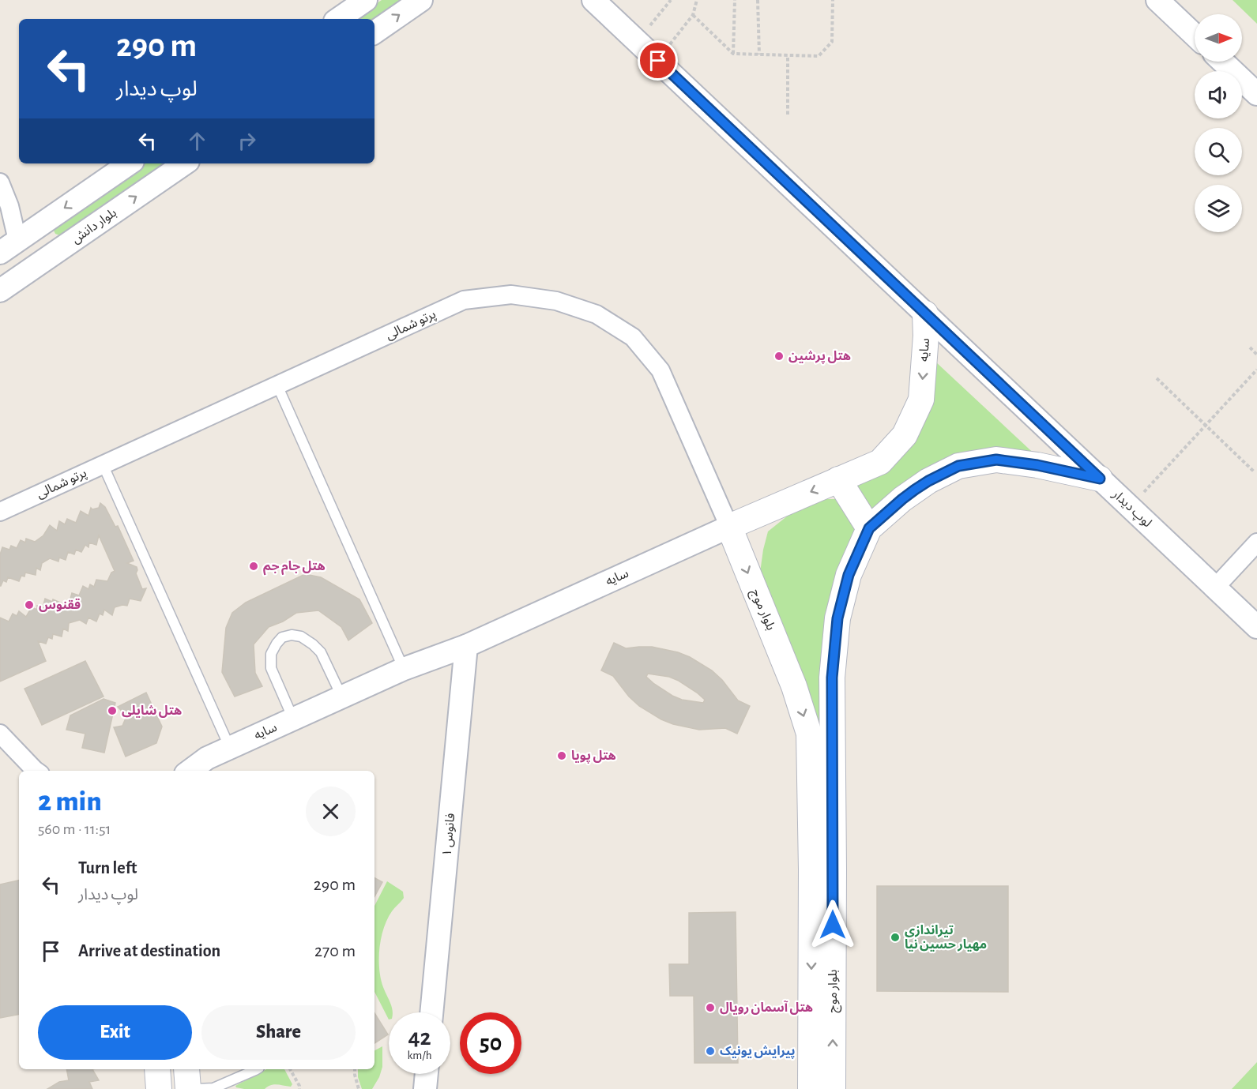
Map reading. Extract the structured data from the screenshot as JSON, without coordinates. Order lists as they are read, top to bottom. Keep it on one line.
{"streets":{"main road":["سایه","بلوار موج"],"street":["بلوار دانش","پرتو شمالی","لوپ دیدار","فانوس ۱"]},"crossings":[["پرتو شمالی","سایه"],["پرتو شمالی","بلوار موج"],["سایه","لوپ دیدار"],["سایه","بلوار موج"],["سایه","فانوس ۱"],["لوپ دیدار","بلوار موج"]],"places":["هتل پرشین","هتل جام جم","ققنوس","هتل شایلی","هتل پویا","تیراندازی مهیار حسین نیا","هتل آسمان رویال","پیرایش یونیک"],"north":"right","page":{"turn":["290 m","لوپ دیدار"],"heading":["2 min","560 m · 11:51"],"list":[{"name":"Turn left","note":"لوپ دیدار","value":"290 m"},{"name":"Arrive at destination","value":"270 m"}],"buttons":["Exit","Share"],"speed":"42 km/h","limit":"50"}}
